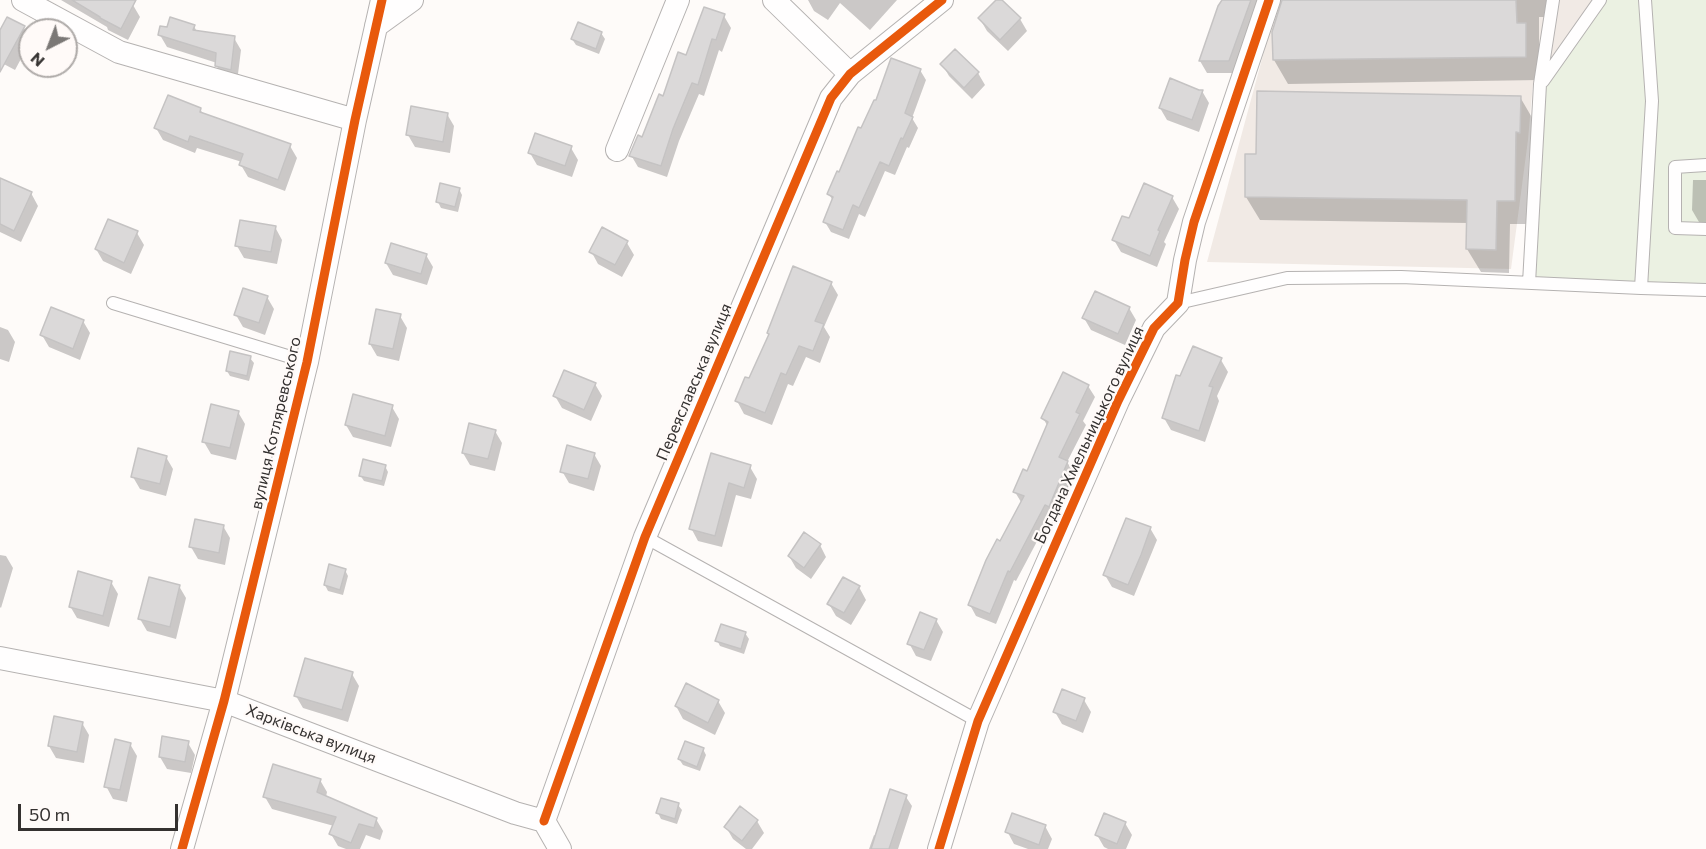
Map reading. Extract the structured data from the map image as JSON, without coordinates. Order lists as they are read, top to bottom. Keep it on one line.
{"streets":{"street":["Переяславська вулиця","вулиця Котляревського","Богдана Хмельницького вулиця","Харківська вулиця"]},"crossings":[["Переяславська вулиця","Харківська вулиця"],["вулиця Котляревського","Харківська вулиця"]],"scale_bar":"50 m","north":"bottom left"}
